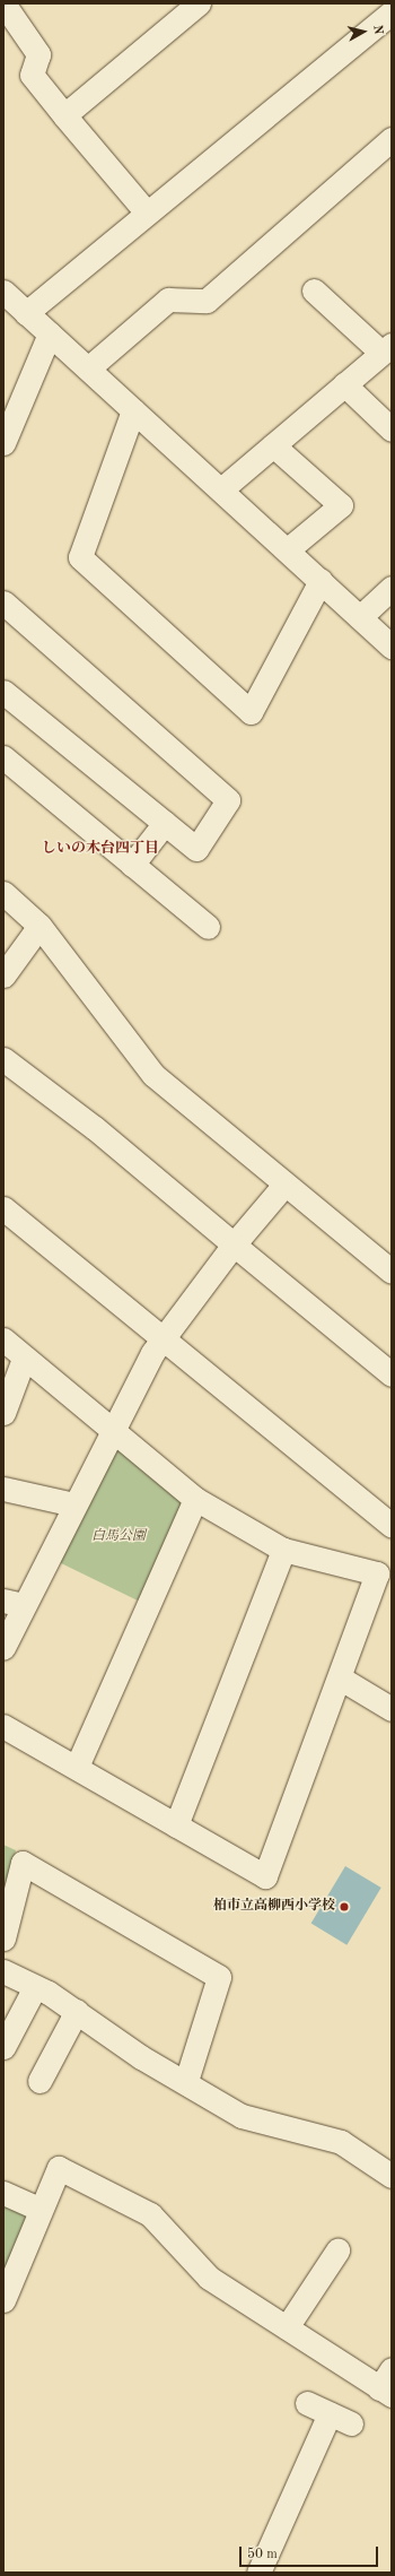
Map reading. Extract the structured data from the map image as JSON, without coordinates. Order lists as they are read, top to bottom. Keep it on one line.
{"districts":["しいの木台四丁目"],"parks":["白馬公園"],"places":["柏市立高柳西小学校"],"scale_bar":"50 m","north":"right"}
